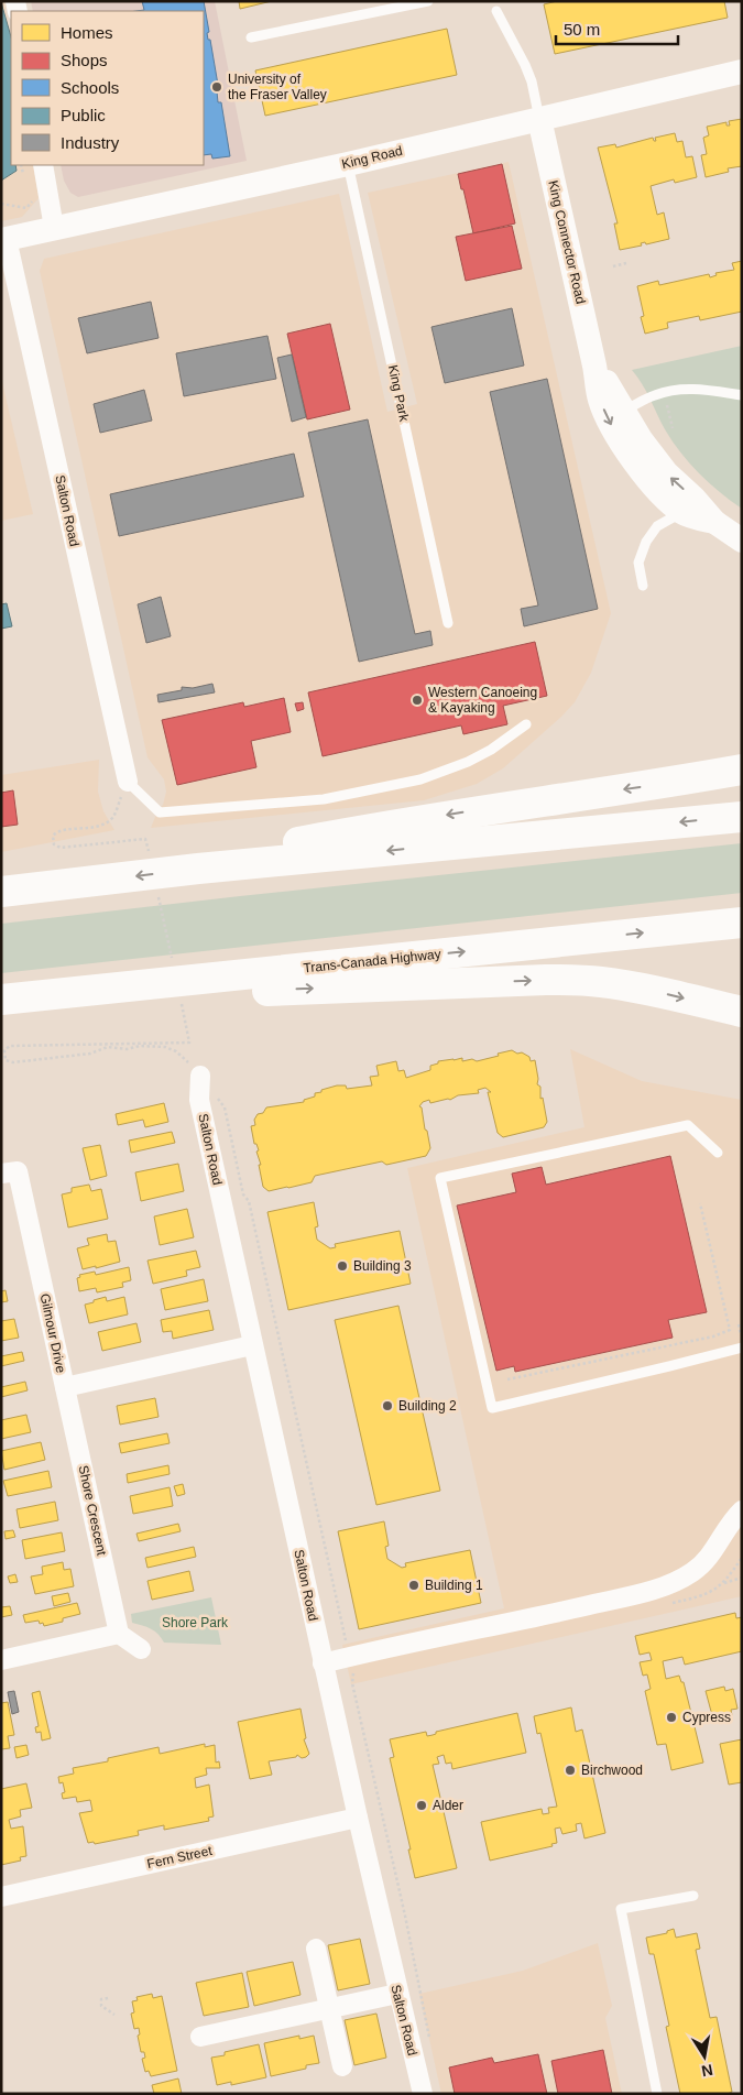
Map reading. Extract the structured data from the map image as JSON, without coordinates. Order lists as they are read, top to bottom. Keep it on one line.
{"streets":{"highway":["Trans-Canada Highway"],"street":["King Road","King Connector Road","Salton Road","Gilmour Drive","Shore Crescent","Fern Street"],"lane":["King Park"]},"crossings":[["King Road","King Connector Road"],["King Road","King Park"],["King Road","Salton Road"],["Salton Road","Gilmour Drive"],["Salton Road","Fern Street"],["Gilmour Drive","Shore Crescent"]],"parks":["Shore Park"],"places":["University of the Fraser Valley","Western Canoeing & Kayaking","Building 3","Building 2","Building 1","Cypress","Birchwood","Alder"],"legend":["Homes","Shops","Schools","Public","Industry"],"scale_bar":"50 m","north":"bottom"}
